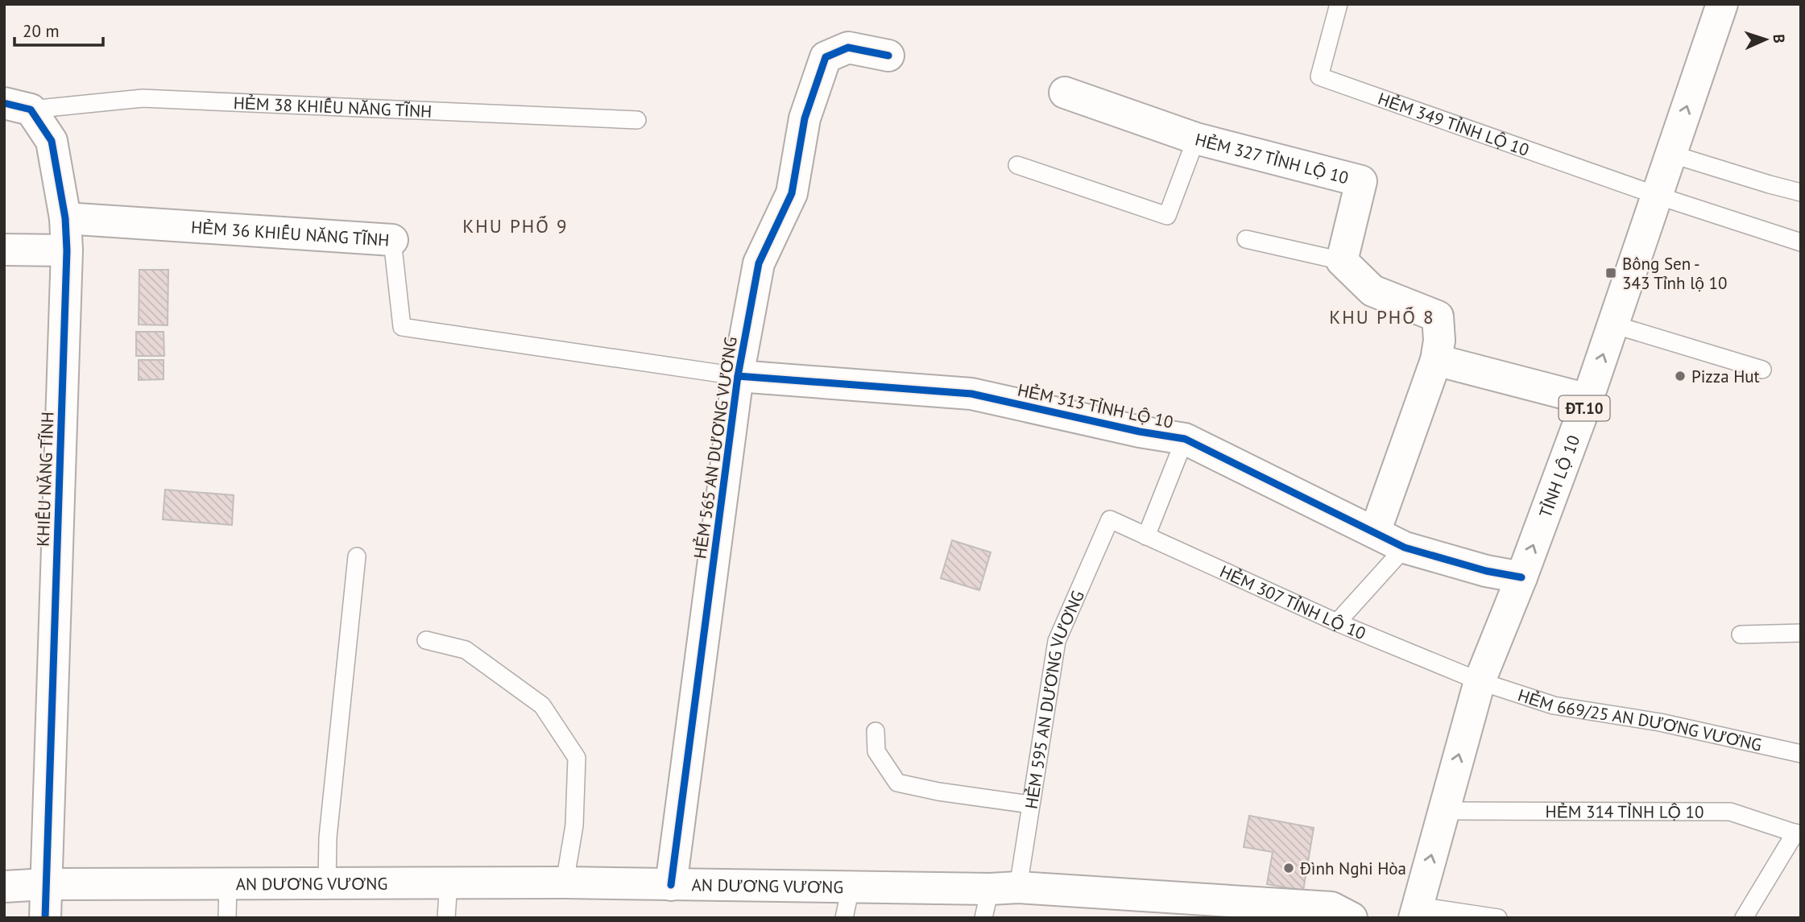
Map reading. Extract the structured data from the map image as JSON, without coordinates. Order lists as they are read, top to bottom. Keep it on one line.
{"streets":{"street":["HẺM 327 TỈNH LỘ 10","HẺM 36 KHIẾU NĂNG TĨNH","HẺM 313 TỈNH LỘ 10","ĐT.10","HẺM 565 AN DƯƠNG VƯƠNG","TỈNH LỘ 10","KHIẾU NĂNG TĨNH","AN DƯƠNG VƯƠNG"],"lane":["HẺM 38 KHIẾU NĂNG TĨNH","HẺM 349 TỈNH LỘ 10","HẺM 307 TỈNH LỘ 10","HẺM 595 AN DƯƠNG VƯƠNG","HẺM 669/25 AN DƯƠNG VƯƠNG","HẺM 314 TỈNH LỘ 10"]},"crossings":[["HẺM 38 KHIẾU NĂNG TĨNH","KHIẾU NĂNG TĨNH"],["HẺM 349 TỈNH LỘ 10","TỈNH LỘ 10"],["HẺM 36 KHIẾU NĂNG TĨNH","HẺM 313 TỈNH LỘ 10"],["HẺM 36 KHIẾU NĂNG TĨNH","HẺM 565 AN DƯƠNG VƯƠNG"],["HẺM 36 KHIẾU NĂNG TĨNH","KHIẾU NĂNG TĨNH"],["HẺM 313 TỈNH LỘ 10","HẺM 565 AN DƯƠNG VƯƠNG"],["HẺM 313 TỈNH LỘ 10","TỈNH LỘ 10"],["HẺM 565 AN DƯƠNG VƯƠNG","AN DƯƠNG VƯƠNG"],["TỈNH LỘ 10","HẺM 307 TỈNH LỘ 10"],["TỈNH LỘ 10","HẺM 669/25 AN DƯƠNG VƯƠNG"],["TỈNH LỘ 10","HẺM 314 TỈNH LỘ 10"],["KHIẾU NĂNG TĨNH","AN DƯƠNG VƯƠNG"],["HẺM 307 TỈNH LỘ 10","HẺM 595 AN DƯƠNG VƯƠNG"],["HẺM 307 TỈNH LỘ 10","HẺM 669/25 AN DƯƠNG VƯƠNG"],["HẺM 595 AN DƯƠNG VƯƠNG","AN DƯƠNG VƯƠNG"]],"one_way":["TỈNH LỘ 10"],"districts":["KHU PHỐ 9","KHU PHỐ 8"],"places":{"transit":["Bông Sen - 343 Tỉnh lộ 10"],"other":["Pizza Hut","Đình Nghi Hòa"]},"scale_bar":"20 m","north":"right"}
